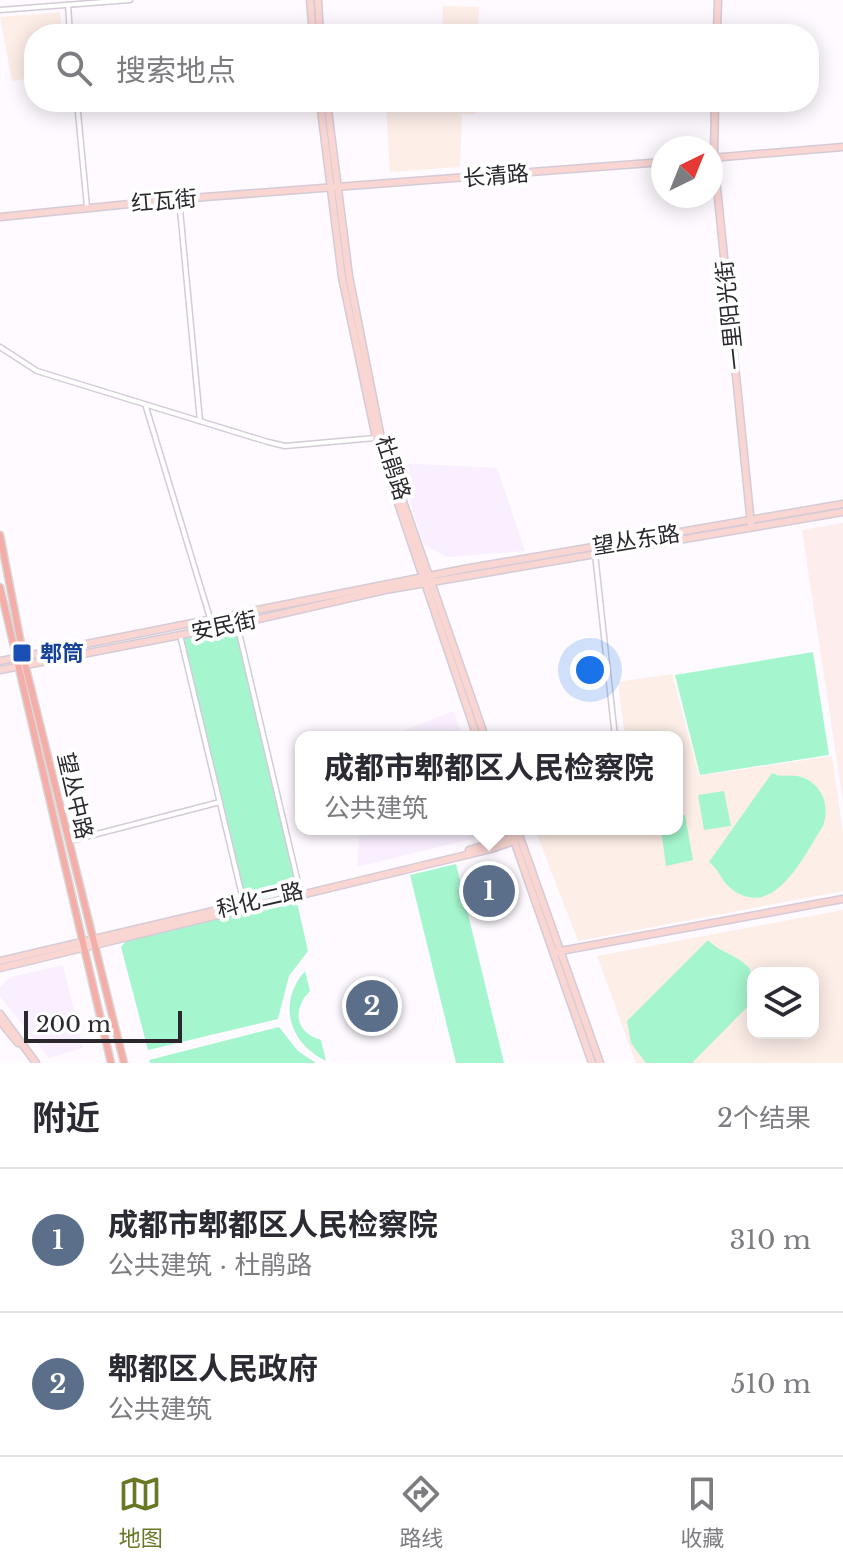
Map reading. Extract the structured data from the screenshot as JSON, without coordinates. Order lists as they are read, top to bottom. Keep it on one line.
{"streets":{"main road":["长清路","红瓦街","一里阳光街","杜鹃路","望丛东路","安民街","望丛中路","科化二路"]},"crossings":[["长清路","红瓦街"],["长清路","杜鹃路"],["红瓦街","杜鹃路"],["一里阳光街","望丛东路"],["杜鹃路","望丛东路"],["杜鹃路","安民街"],["望丛东路","安民街"],["安民街","望丛中路"],["望丛中路","科化二路"]],"places":{"transit":["郫筒"]},"scale_bar":"200 m","north":"top right","page":{"search":"搜索地点","popup":["成都市郫都区人民检察院","公共建筑"],"pins":["1","2"],"scale":"200 m","heading":["附近","2个结果"],"list":[{"mark":"1","name":"成都市郫都区人民检察院","note":"公共建筑 · 杜鹃路","value":"310 m"},{"mark":"2","name":"郫都区人民政府","note":"公共建筑","value":"510 m"}],"nav":["地图","路线","收藏"]}}
